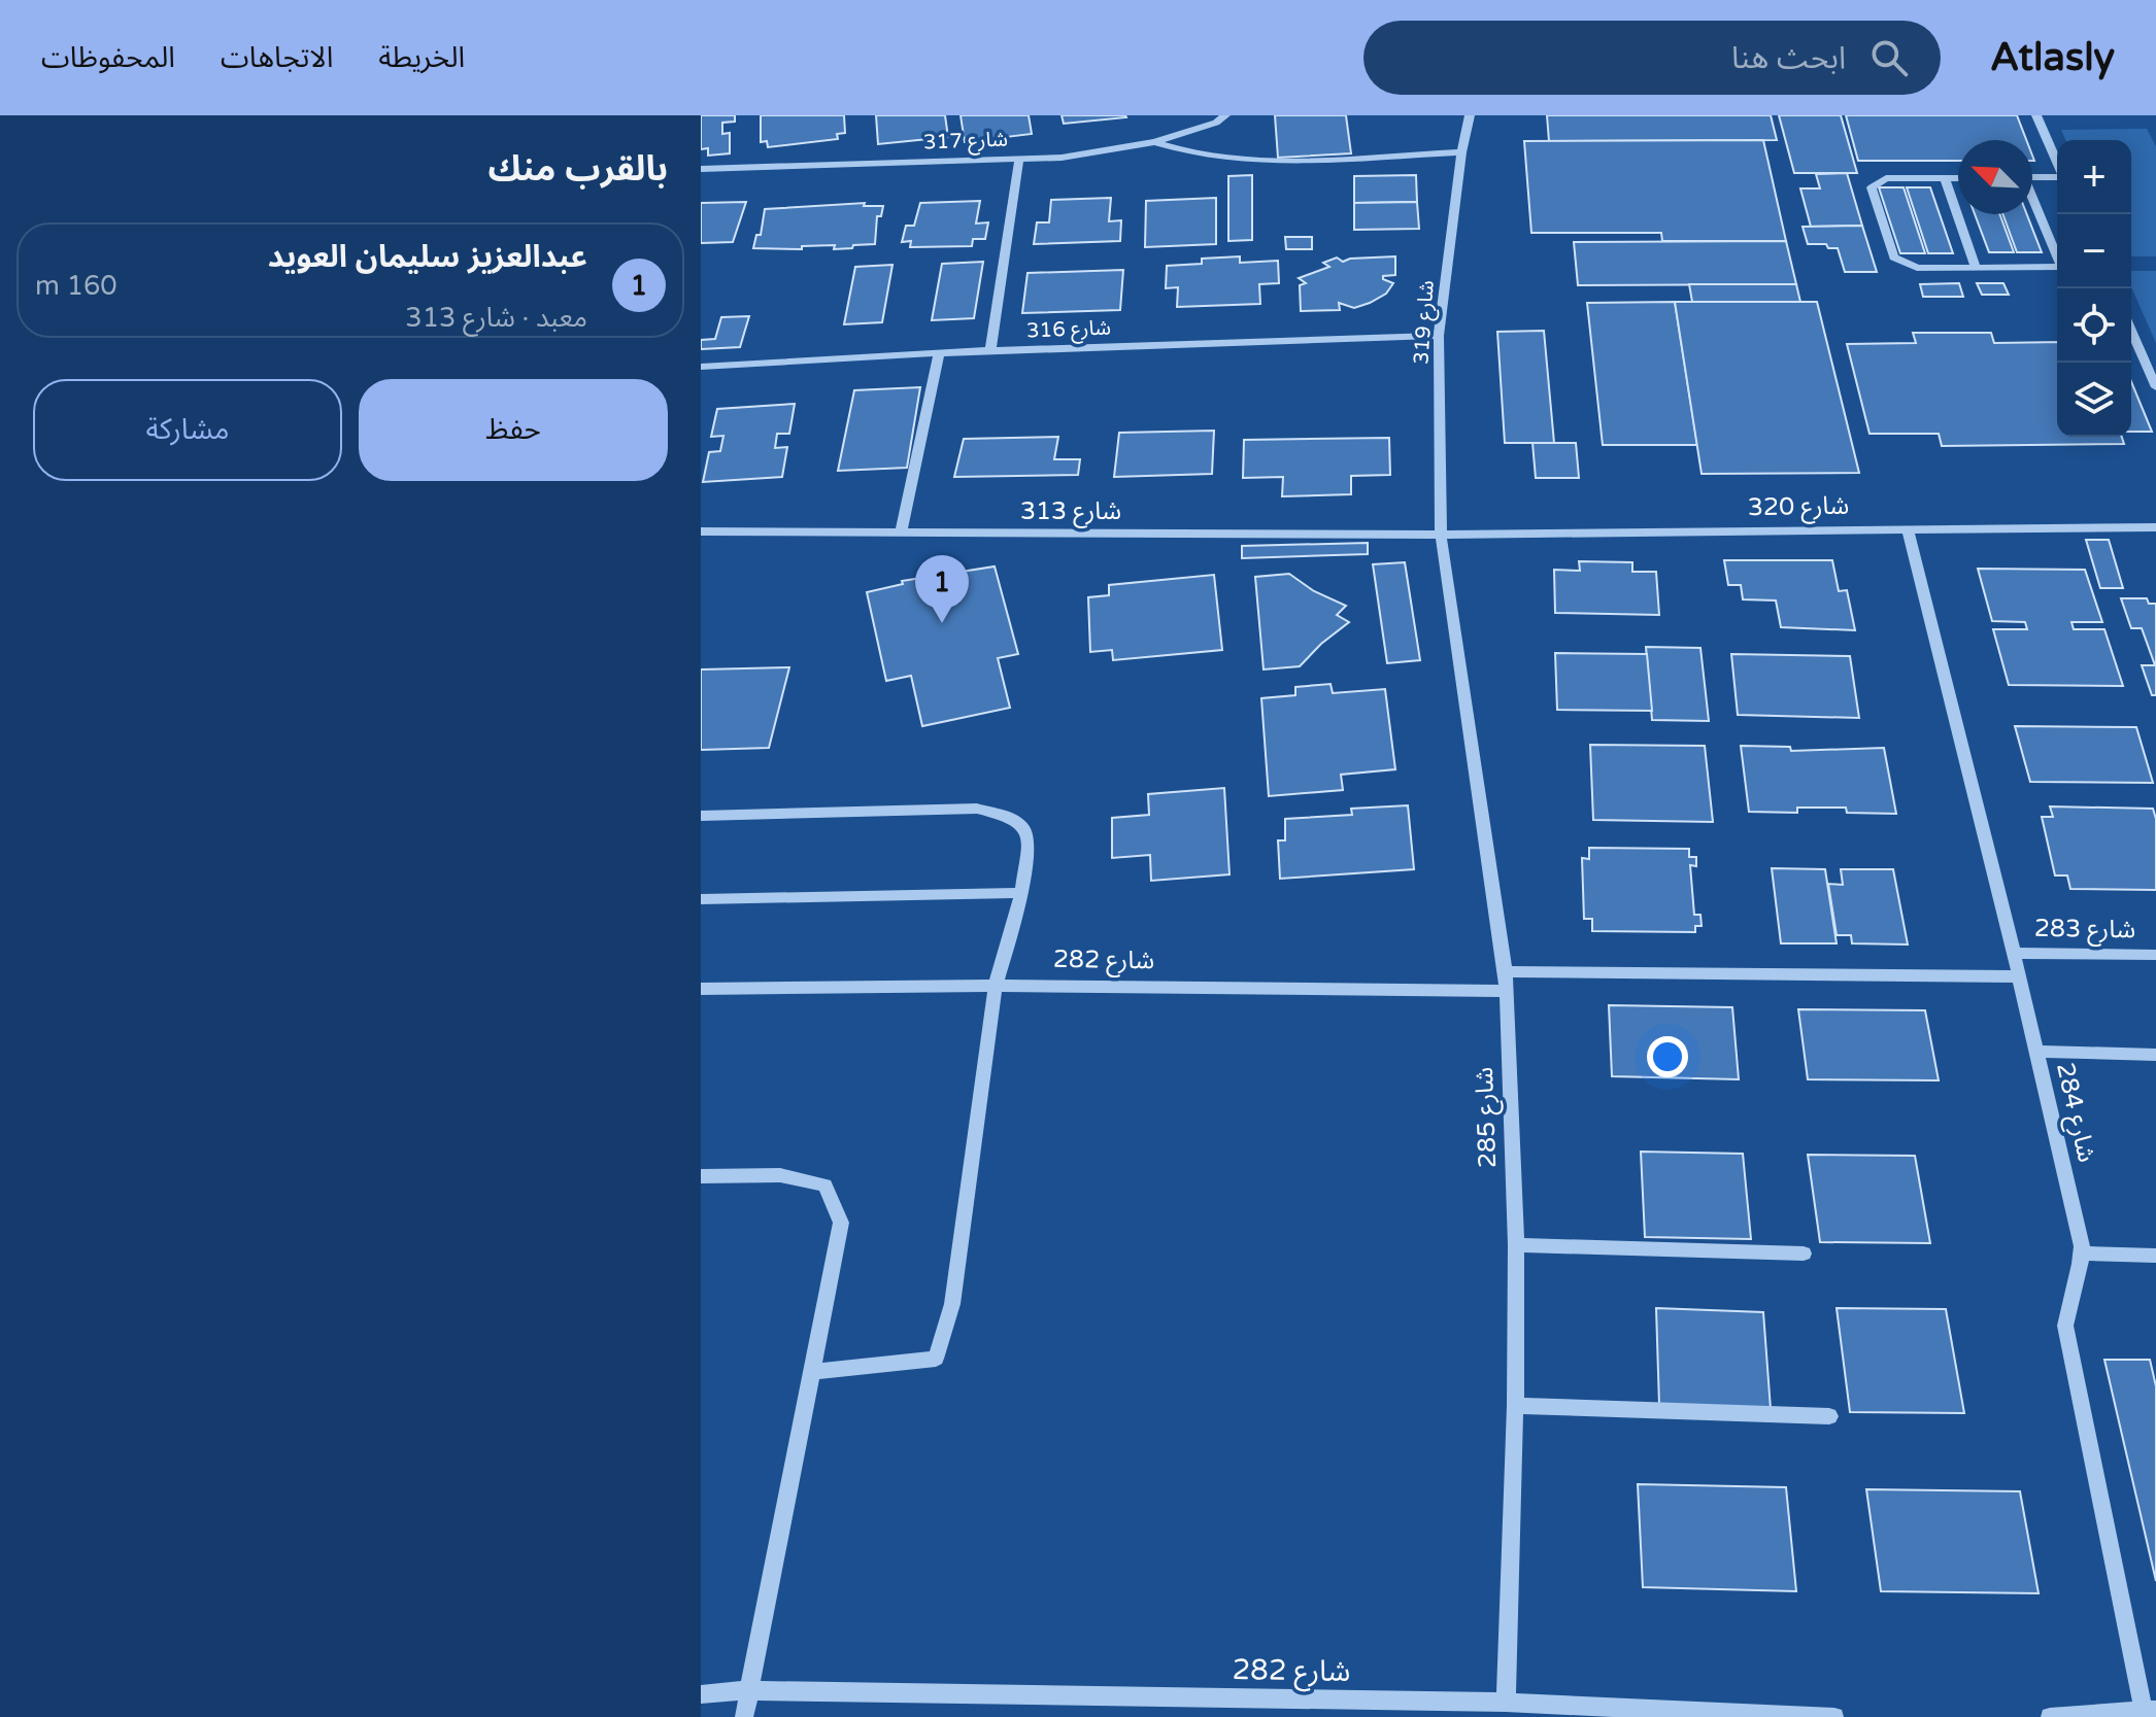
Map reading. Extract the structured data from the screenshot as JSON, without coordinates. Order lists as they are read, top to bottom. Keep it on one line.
{"streets":{"street":["شارع 317","شارع 319","شارع 316","شارع 320","شارع 313","شارع 283","شارع 282","شارع 284","شارع 285"]},"crossings":[["شارع 319","شارع 316"],["شارع 319","شارع 320"],["شارع 319","شارع 313"],["شارع 319","شارع 285"],["شارع 320","شارع 313"],["شارع 320","شارع 284"],["شارع 320","شارع 285"],["شارع 313","شارع 285"],["شارع 283","شارع 284"],["شارع 282","شارع 285"]],"north":"top left","page":{"header":"Atlasly","search":"ابحث هنا","nav":["الخريطة","الاتجاهات","المحفوظات"],"heading":"بالقرب منك","map_buttons":["+","−"],"list":[{"mark":"1","name":"عبدالعزيز سليمان العويد","note":"معبد · شارع 313","value":"160 m"}],"buttons":["حفظ","مشاركة"],"pins":"1"}}
